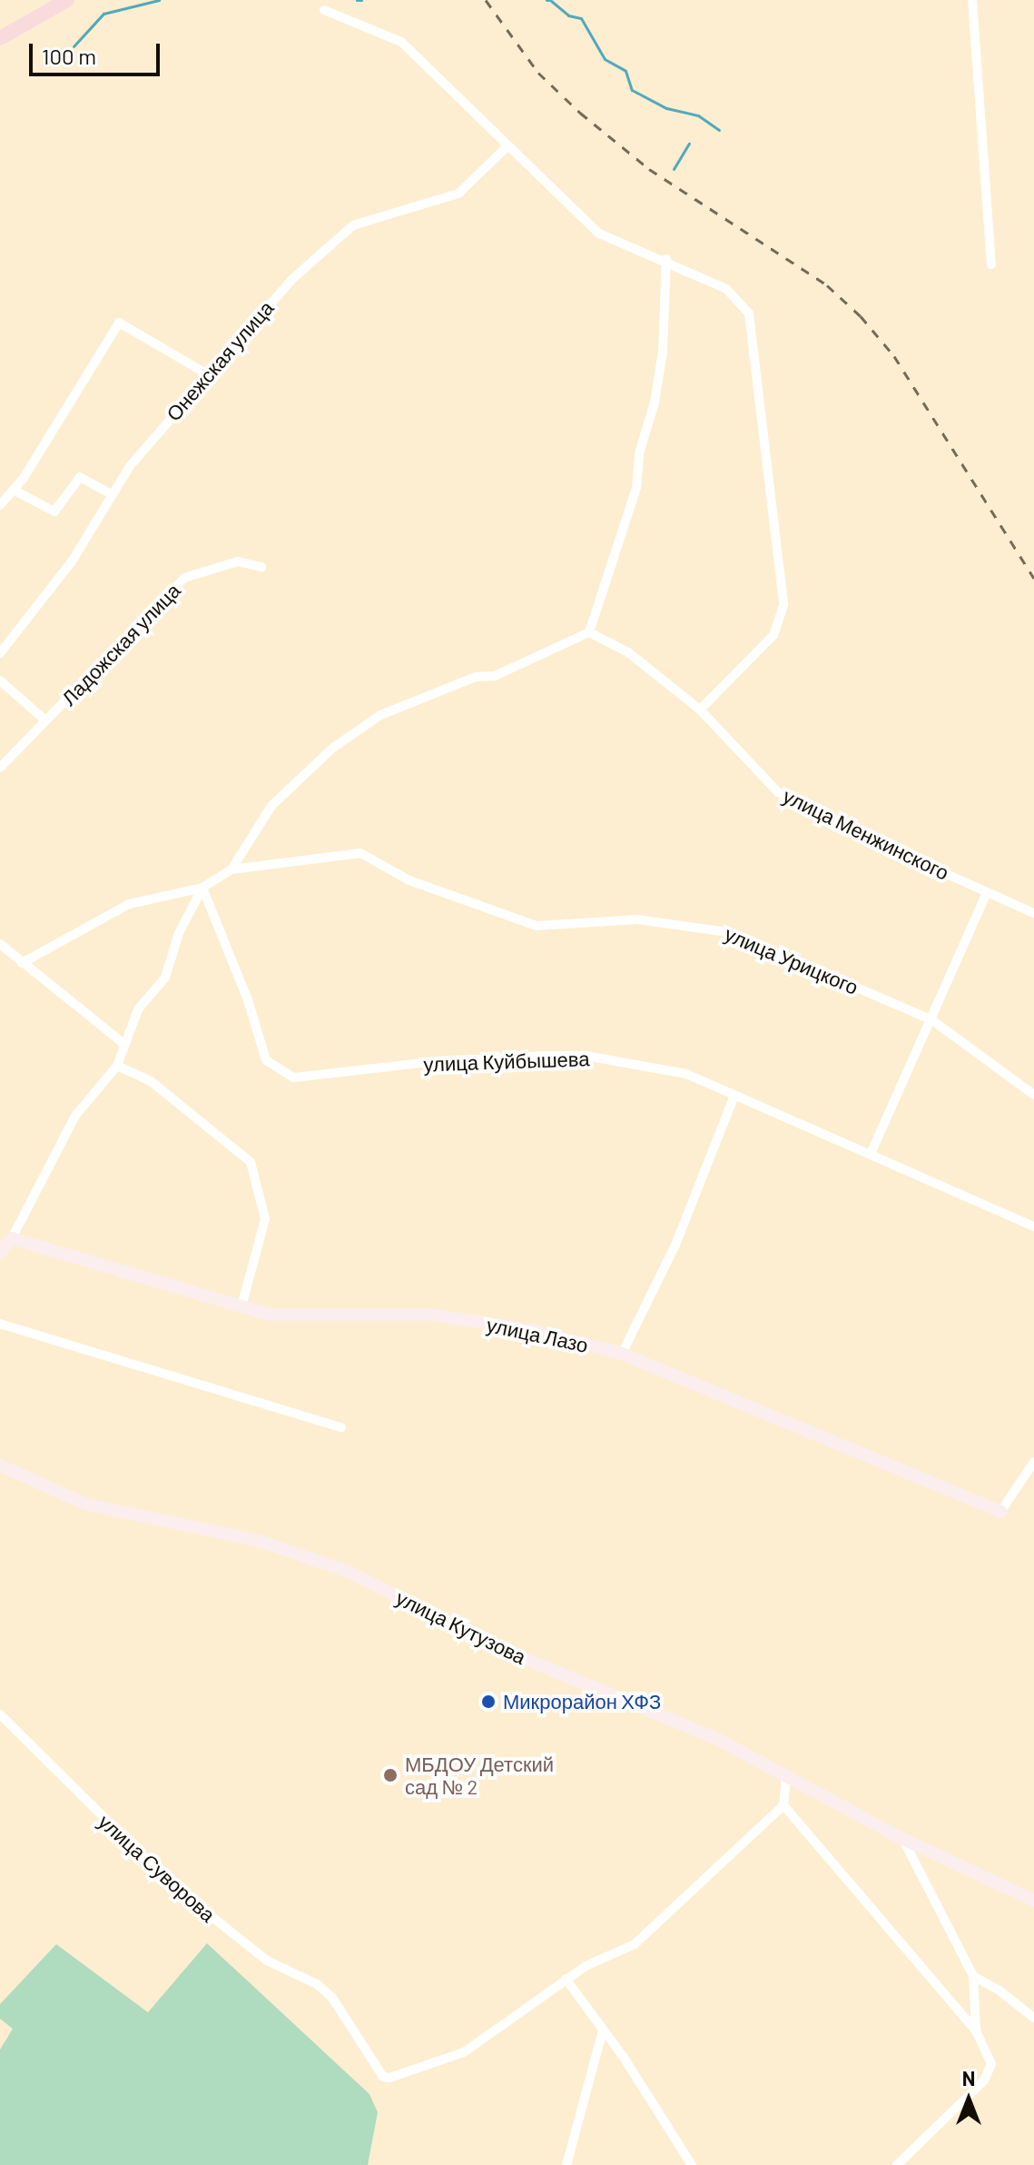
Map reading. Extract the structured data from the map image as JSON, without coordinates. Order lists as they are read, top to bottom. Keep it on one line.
{"streets":{"street":["Онежская улица","Ладожская улица","улица Менжинского","улица Урицкого","улица Куйбышева","улица Лазо","улица Кутузова","улица Суворова"]},"places":["Микрорайон ХФЗ","МБДОУ Детский сад № 2"],"scale_bar":"100 m","north":"top"}
